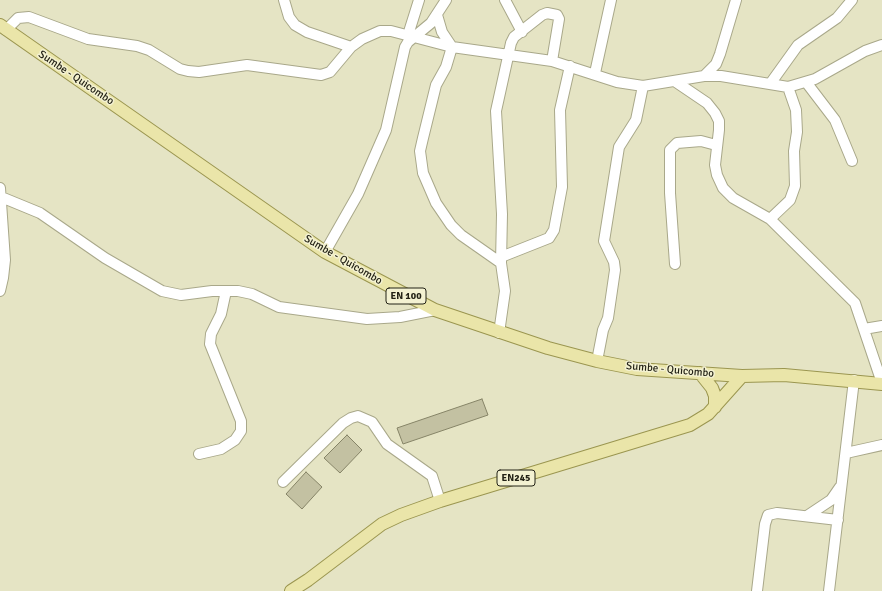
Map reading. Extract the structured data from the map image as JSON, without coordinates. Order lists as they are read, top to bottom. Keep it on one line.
{"streets":{"main road":["Sumbe - Quicombo","EN 100","EN245"]},"crossings":[["Sumbe - Quicombo","EN245"]]}
